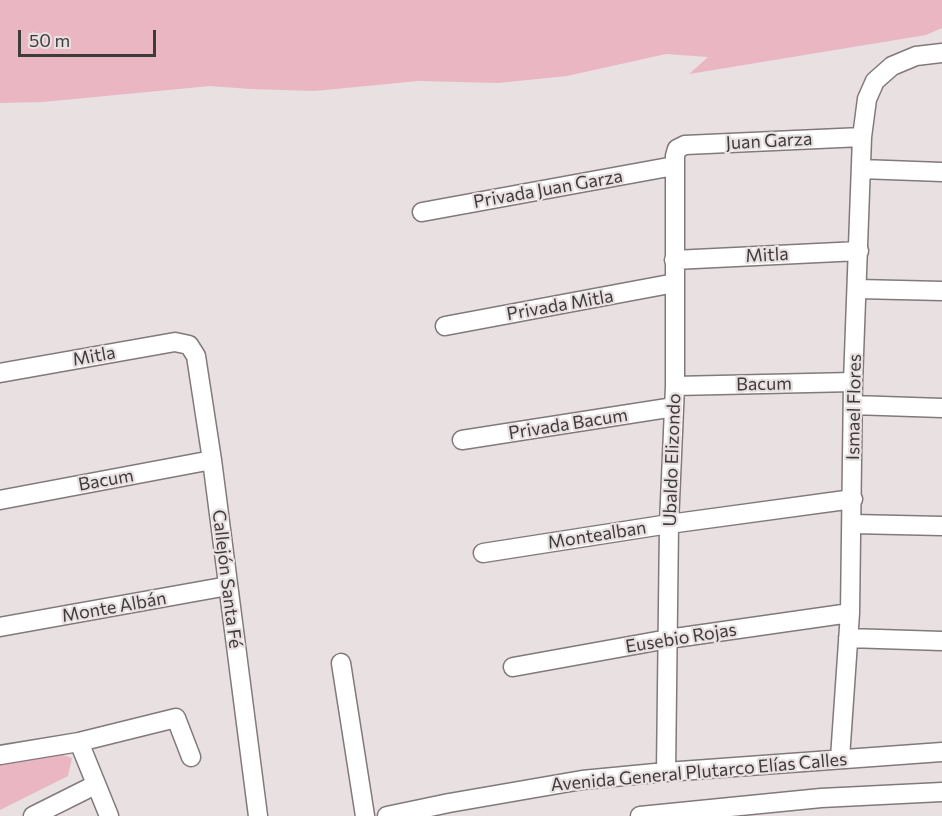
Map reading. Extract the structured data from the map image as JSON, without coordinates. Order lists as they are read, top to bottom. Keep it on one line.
{"streets":{"street":["Juan Garza","Privada Juan Garza","Mitla","Privada Mitla","Bacum","Ismael Flores","Privada Bacum","Ubaldo Elizondo","Montealban","Callejón Santa Fé","Monte Albán","Eusebio Rojas","Avenida General Plutarco Elías Calles"]},"crossings":[["Juan Garza","Privada Juan Garza"],["Juan Garza","Ismael Flores"],["Juan Garza","Ubaldo Elizondo"],["Privada Juan Garza","Ubaldo Elizondo"],["Mitla","Ismael Flores"],["Mitla","Ubaldo Elizondo"],["Mitla","Callejón Santa Fé"],["Privada Mitla","Ubaldo Elizondo"],["Bacum","Ismael Flores"],["Bacum","Ubaldo Elizondo"],["Bacum","Callejón Santa Fé"],["Ismael Flores","Montealban"],["Ismael Flores","Eusebio Rojas"],["Ismael Flores","Avenida General Plutarco Elías Calles"],["Privada Bacum","Ubaldo Elizondo"],["Ubaldo Elizondo","Montealban"],["Ubaldo Elizondo","Eusebio Rojas"],["Ubaldo Elizondo","Avenida General Plutarco Elías Calles"],["Callejón Santa Fé","Monte Albán"]],"scale_bar":"50 m"}
